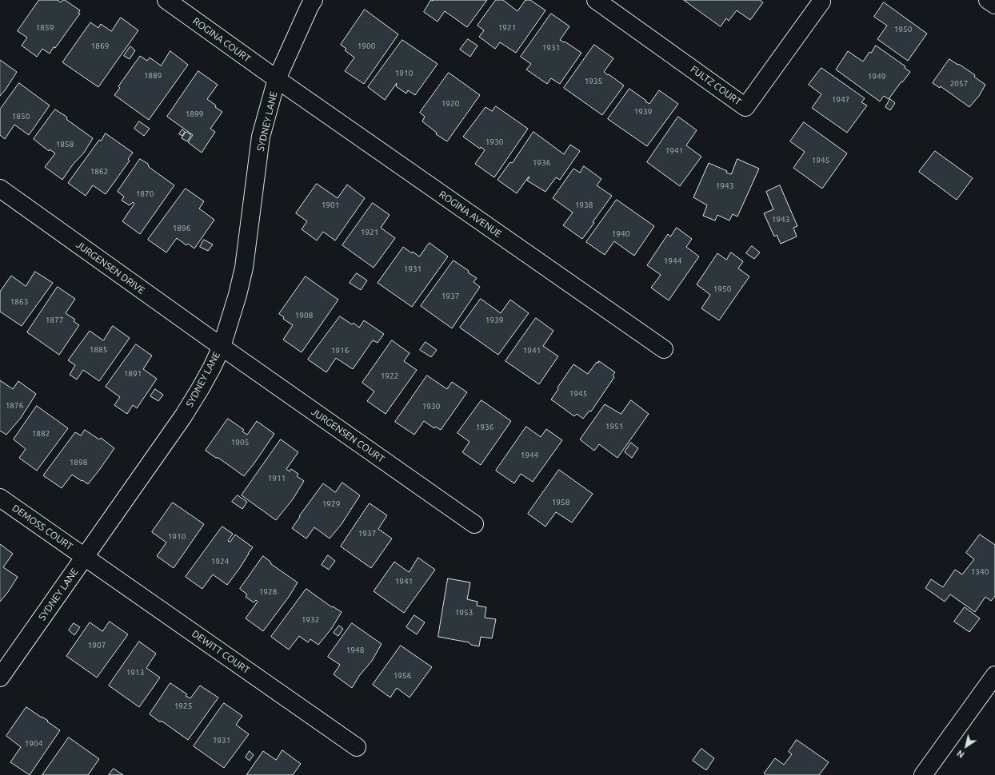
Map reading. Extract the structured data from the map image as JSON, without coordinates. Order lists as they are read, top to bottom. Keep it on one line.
{"streets":{"street":["ROGINA COURT","FULTZ COURT","SYDNEY LANE","ROGINA AVENUE","JURGENSEN DRIVE","JURGENSEN COURT","DEMOSS COURT","DEWITT COURT"]},"crossings":[["ROGINA COURT","SYDNEY LANE"],["ROGINA COURT","ROGINA AVENUE"],["SYDNEY LANE","ROGINA AVENUE"],["SYDNEY LANE","JURGENSEN DRIVE"],["SYDNEY LANE","JURGENSEN COURT"],["SYDNEY LANE","DEMOSS COURT"],["SYDNEY LANE","DEWITT COURT"],["JURGENSEN DRIVE","JURGENSEN COURT"],["DEMOSS COURT","DEWITT COURT"]],"house_numbers":["1859","1921","1950","1869","1900","1931","1910","1889","1949","1935","2057","1947","1920","1939","1899","1850","1930","1858","1941","1945","1936","1862","1943","1870","1901","1938","1943","1896","1921","1940","1944","1931","1950","1937","1863","1908","1877","1939","1885","1916","1941","1891","1922","1945","1876","1930","1951","1936","1882","1905","1944","1898","1911","1958","1929","1937","1910","1924","1340","1941","1928","1953","1932","1907","1948","1913","1956","1925","1931","1904"],"north":"bottom left"}
